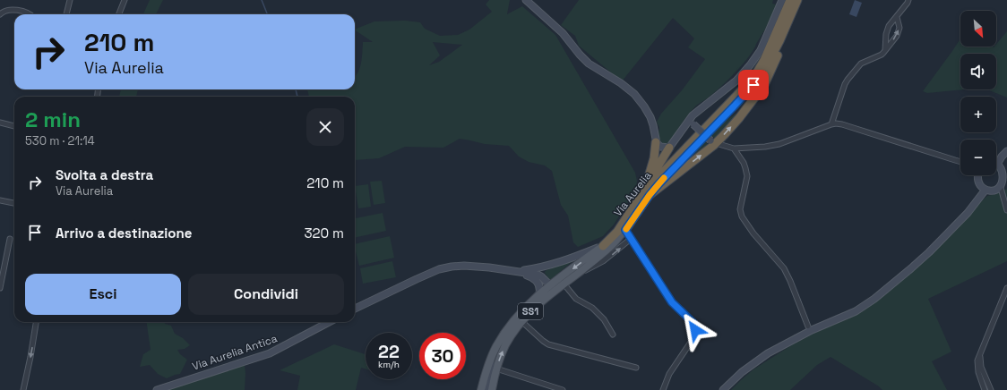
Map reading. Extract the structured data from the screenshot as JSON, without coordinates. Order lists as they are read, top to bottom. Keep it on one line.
{"streets":{"highway":["Via Aurelia","SS1"],"street":["Via Aurelia Antica"]},"north":"bottom right","page":{"map_buttons":["+","−"],"turn":["210 m","Via Aurelia"],"heading":["2 min","530 m · 21:14"],"list":[{"name":"Svolta a destra","note":"Via Aurelia","value":"210 m"},{"name":"Arrivo a destinazione","value":"320 m"}],"buttons":["Esci","Condividi"],"speed":"22 km/h","limit":"30"}}
